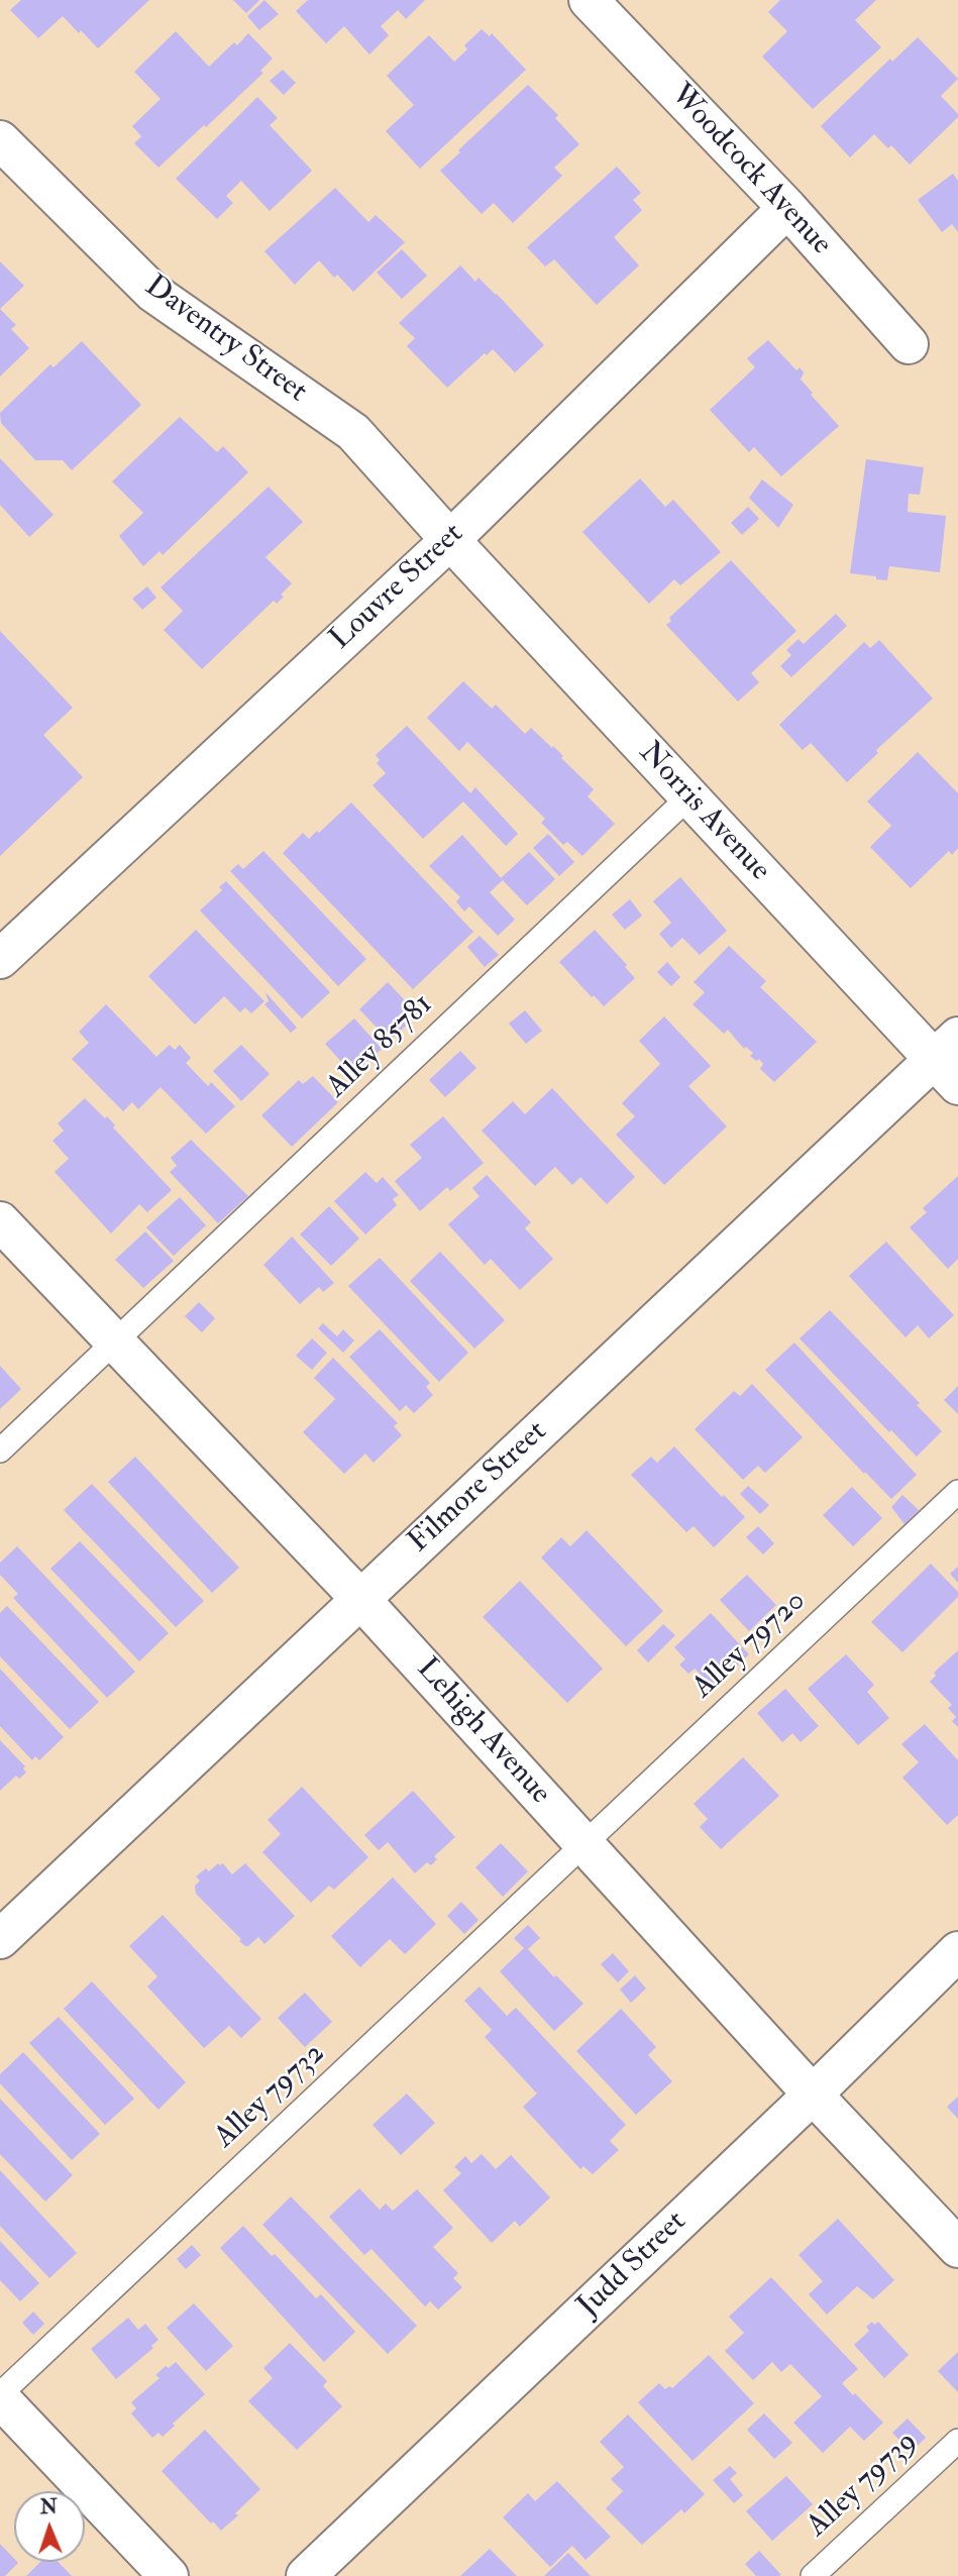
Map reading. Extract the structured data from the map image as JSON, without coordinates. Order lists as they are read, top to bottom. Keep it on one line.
{"streets":{"street":["Woodcock Avenue","Daventry Street","Louvre Street","Norris Avenue","Filmore Street","Lehigh Avenue","Judd Street"],"lane":["Alley 85781","Alley 79720","Alley 79732","Alley 79739"]},"crossings":[["Woodcock Avenue","Louvre Street"],["Daventry Street","Louvre Street"],["Daventry Street","Norris Avenue"],["Louvre Street","Norris Avenue"],["Norris Avenue","Alley 85781"],["Norris Avenue","Filmore Street"],["Alley 85781","Lehigh Avenue"],["Filmore Street","Lehigh Avenue"],["Alley 79720","Lehigh Avenue"],["Alley 79720","Alley 79732"],["Lehigh Avenue","Alley 79732"],["Lehigh Avenue","Judd Street"]],"north":"top"}
